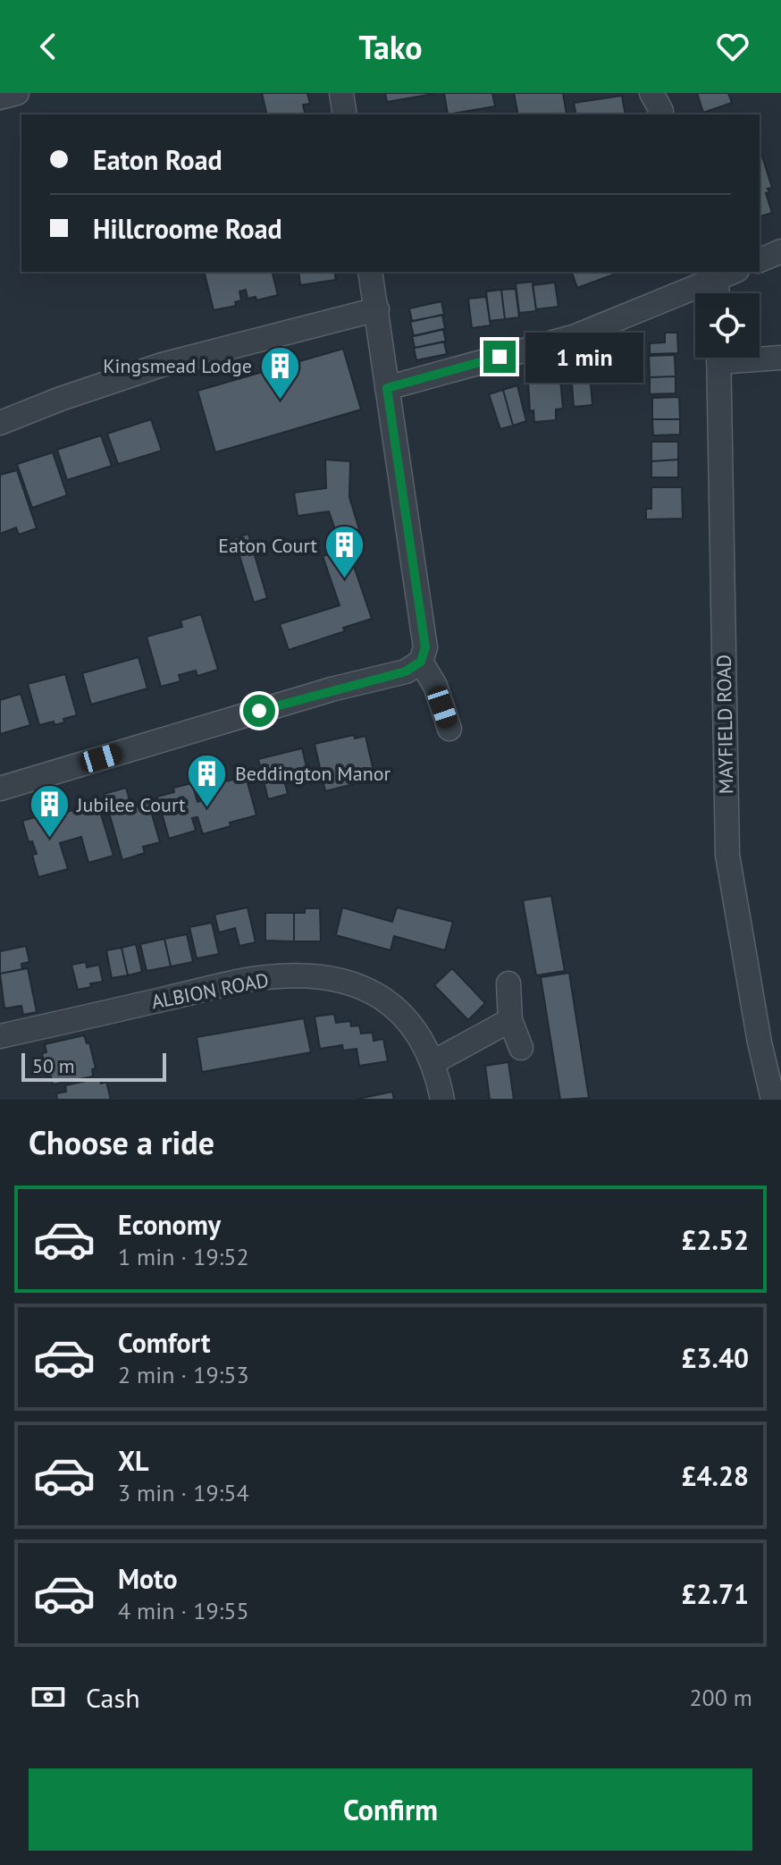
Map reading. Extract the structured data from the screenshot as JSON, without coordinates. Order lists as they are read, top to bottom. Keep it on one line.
{"streets":{"street":["MAYFIELD ROAD","ALBION ROAD"]},"places":{"building":["Kingsmead Lodge","Eaton Court","Beddington Manor","Jubilee Court"]},"scale_bar":"50 m","page":{"header":"Tako","banner":["Eaton Road","Hillcroome Road"],"bubble":"1 min","scale":"50 m","heading":"Choose a ride","list":[{"name":"Economy","note":"1 min · 19:52","value":"£2.52"},{"name":"Comfort","note":"2 min · 19:53","value":"£3.40"},{"name":"XL","note":"3 min · 19:54","value":"£4.28"},{"name":"Moto","note":"4 min · 19:55","value":"£2.71"}],"pay":["Cash","200 m"],"buttons":"Confirm"}}
